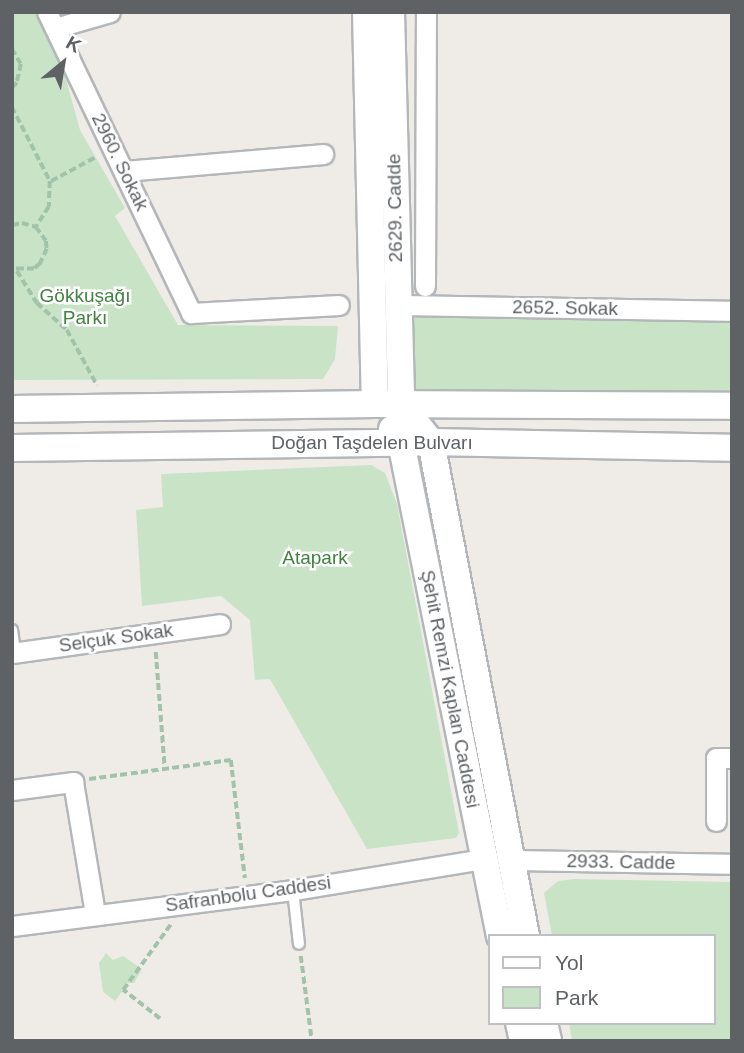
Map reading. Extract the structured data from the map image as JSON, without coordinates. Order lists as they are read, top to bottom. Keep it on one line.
{"streets":{"main road":["2629. Cadde","Doğan Taşdelen Bulvarı","Şehit Remzi Kaplan Caddesi"],"street":["2960. Sokak","2652. Sokak","Selçuk Sokak","2933. Cadde","Safranbolu Caddesi"]},"crossings":[["2629. Cadde","2652. Sokak"],["2629. Cadde","Doğan Taşdelen Bulvarı"],["Doğan Taşdelen Bulvarı","Şehit Remzi Kaplan Caddesi"],["Şehit Remzi Kaplan Caddesi","2933. Cadde"],["Şehit Remzi Kaplan Caddesi","Safranbolu Caddesi"]],"parks":["Gökkuşağı Parkı","Atapark"],"legend":["Yol","Park"],"north":"top right"}
